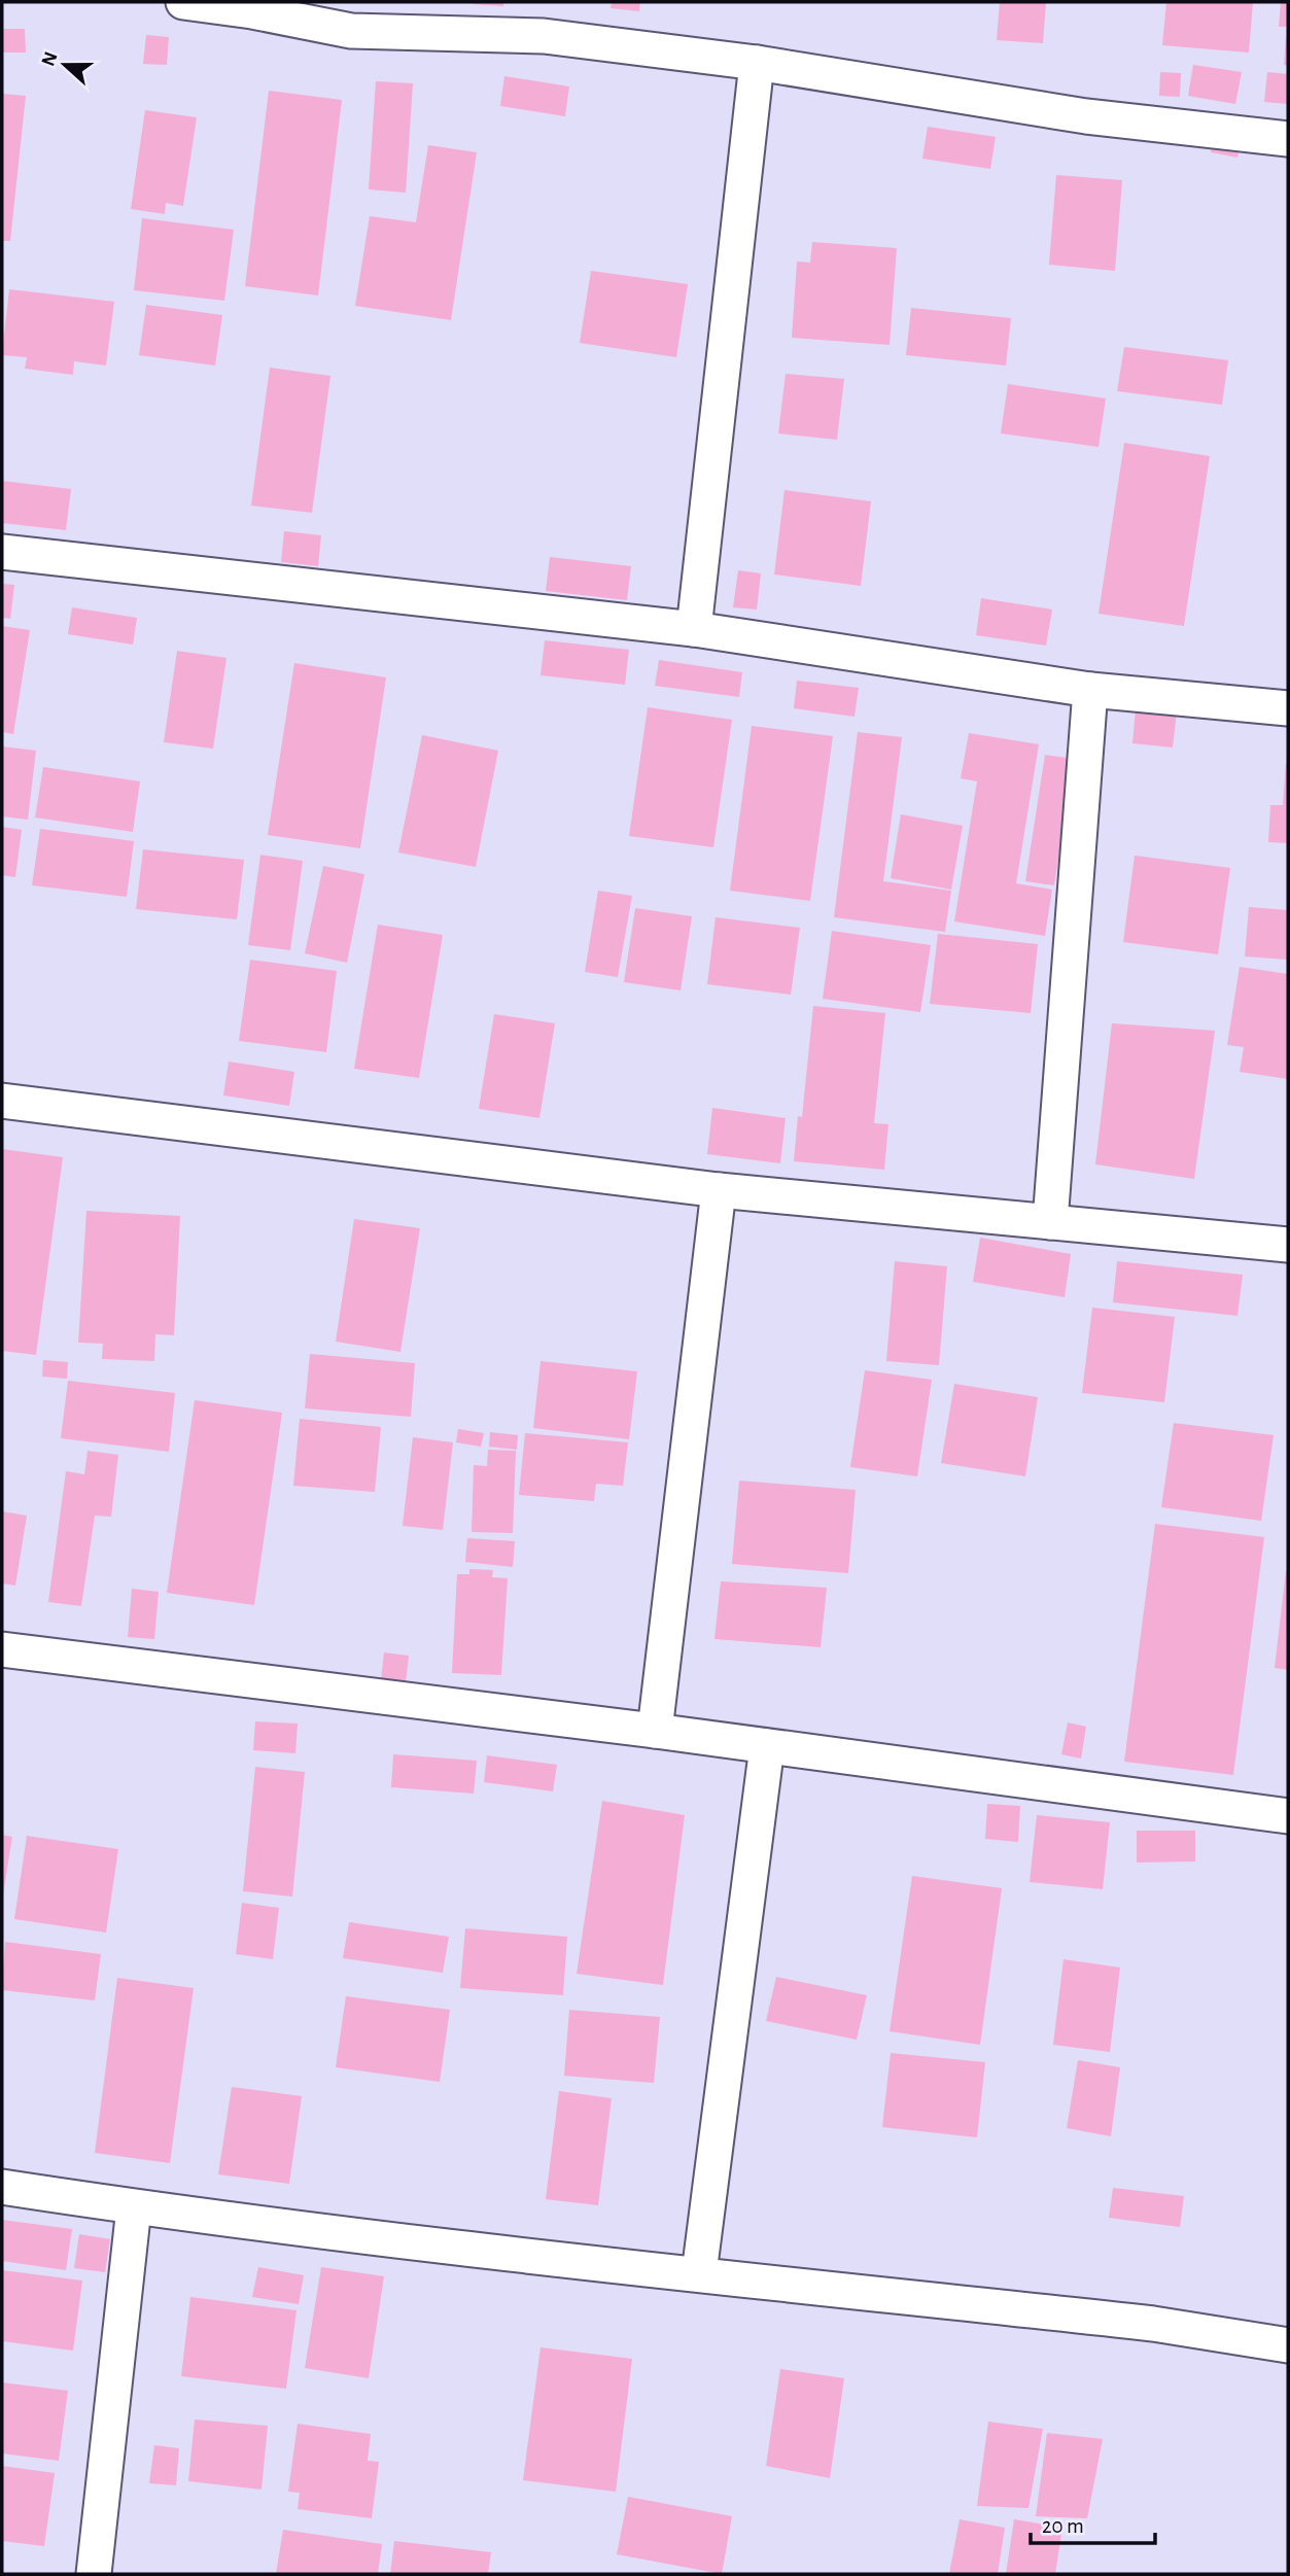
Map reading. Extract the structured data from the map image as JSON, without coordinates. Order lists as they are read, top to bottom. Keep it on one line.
{"scale_bar":"20 m","north":"left"}
